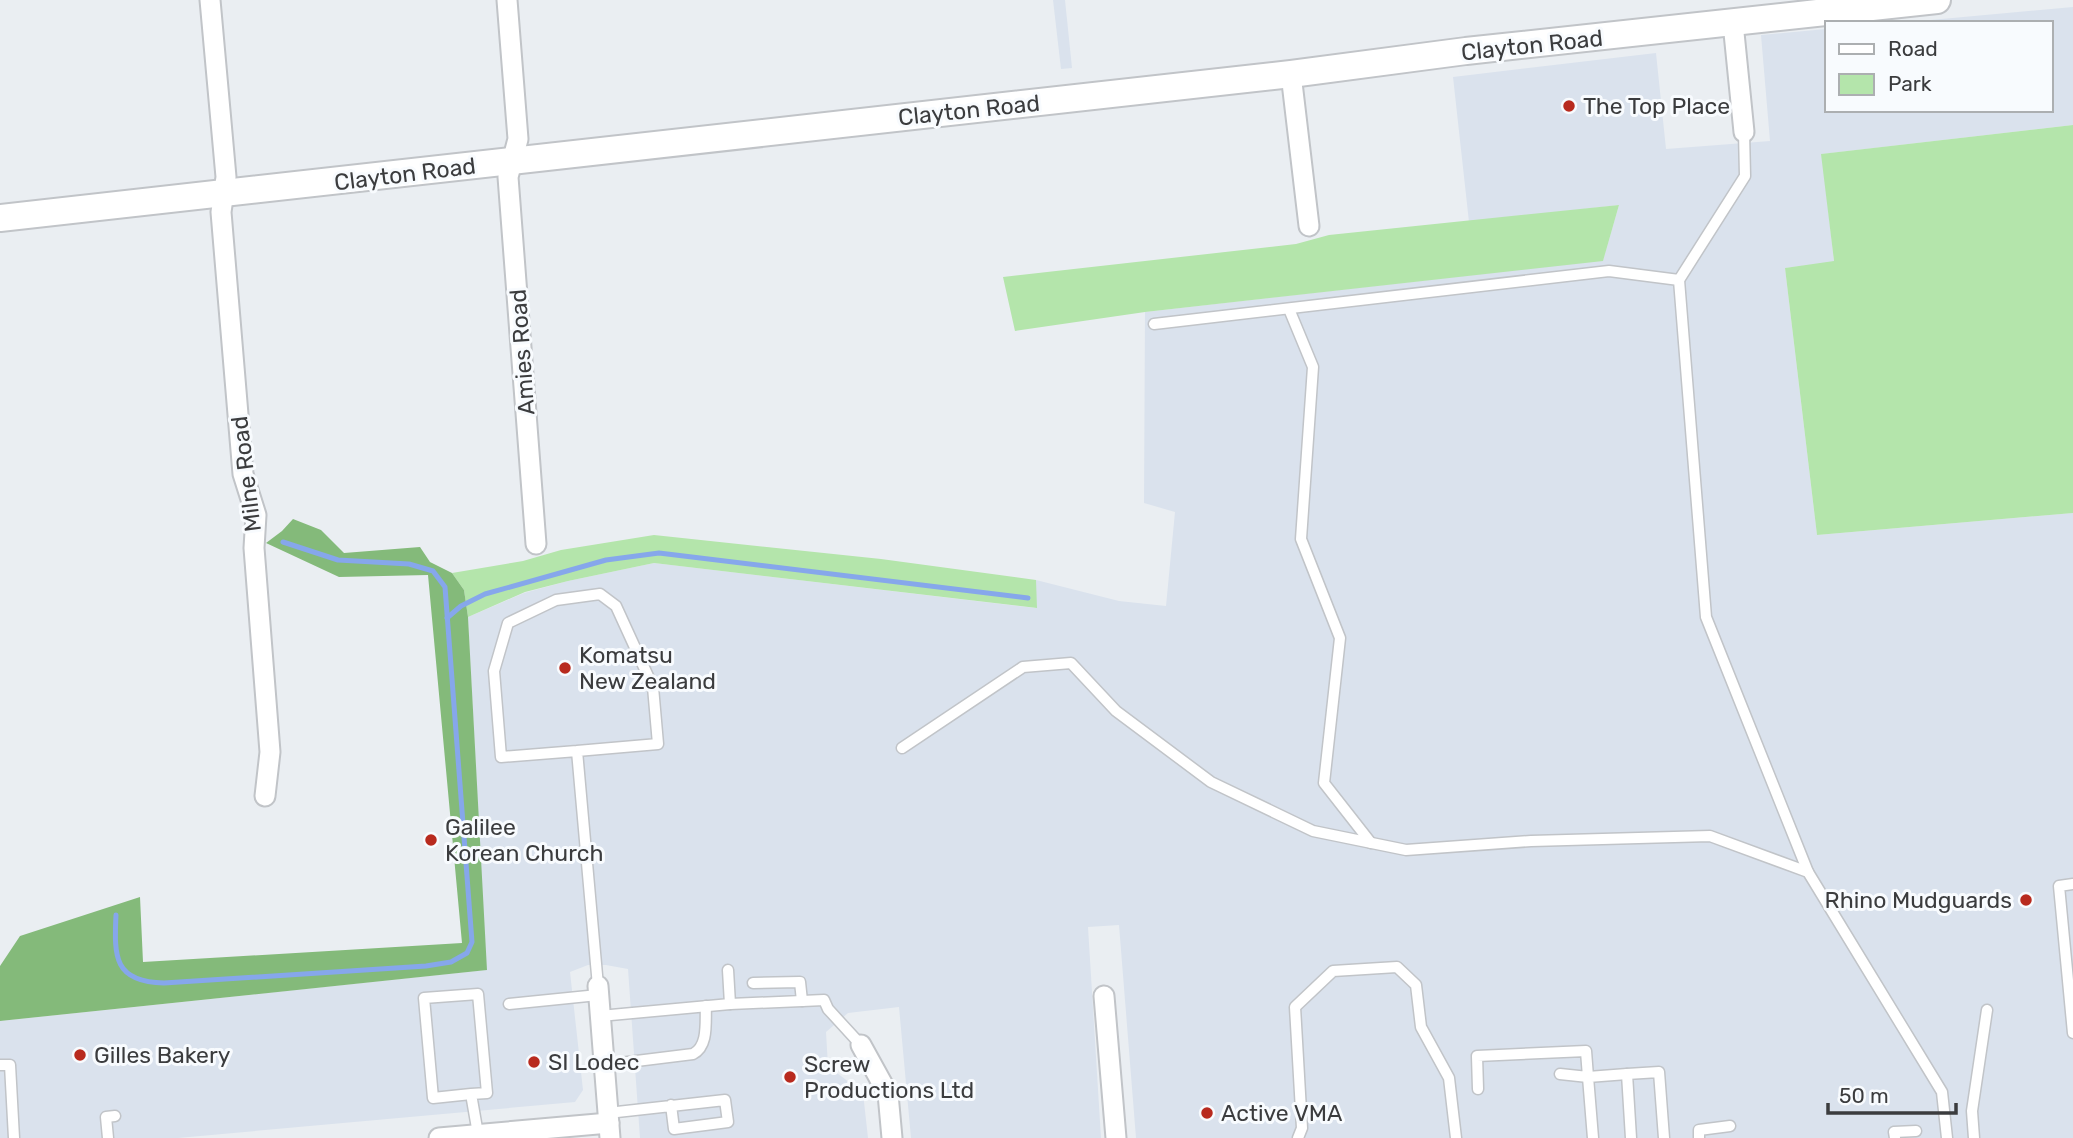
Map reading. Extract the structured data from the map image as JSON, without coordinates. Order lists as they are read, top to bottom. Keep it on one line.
{"streets":{"main road":["Clayton Road"],"street":["Amies Road","Milne Road"]},"crossings":[["Clayton Road","Amies Road"],["Clayton Road","Milne Road"]],"places":["The Top Place","Komatsu New Zealand","Galilee Korean Church","Rhino Mudguards","Gilles Bakery","SI Lodec","Screw Productions Ltd","Active VMA"],"legend":["Road","Park"],"scale_bar":"50 m"}
